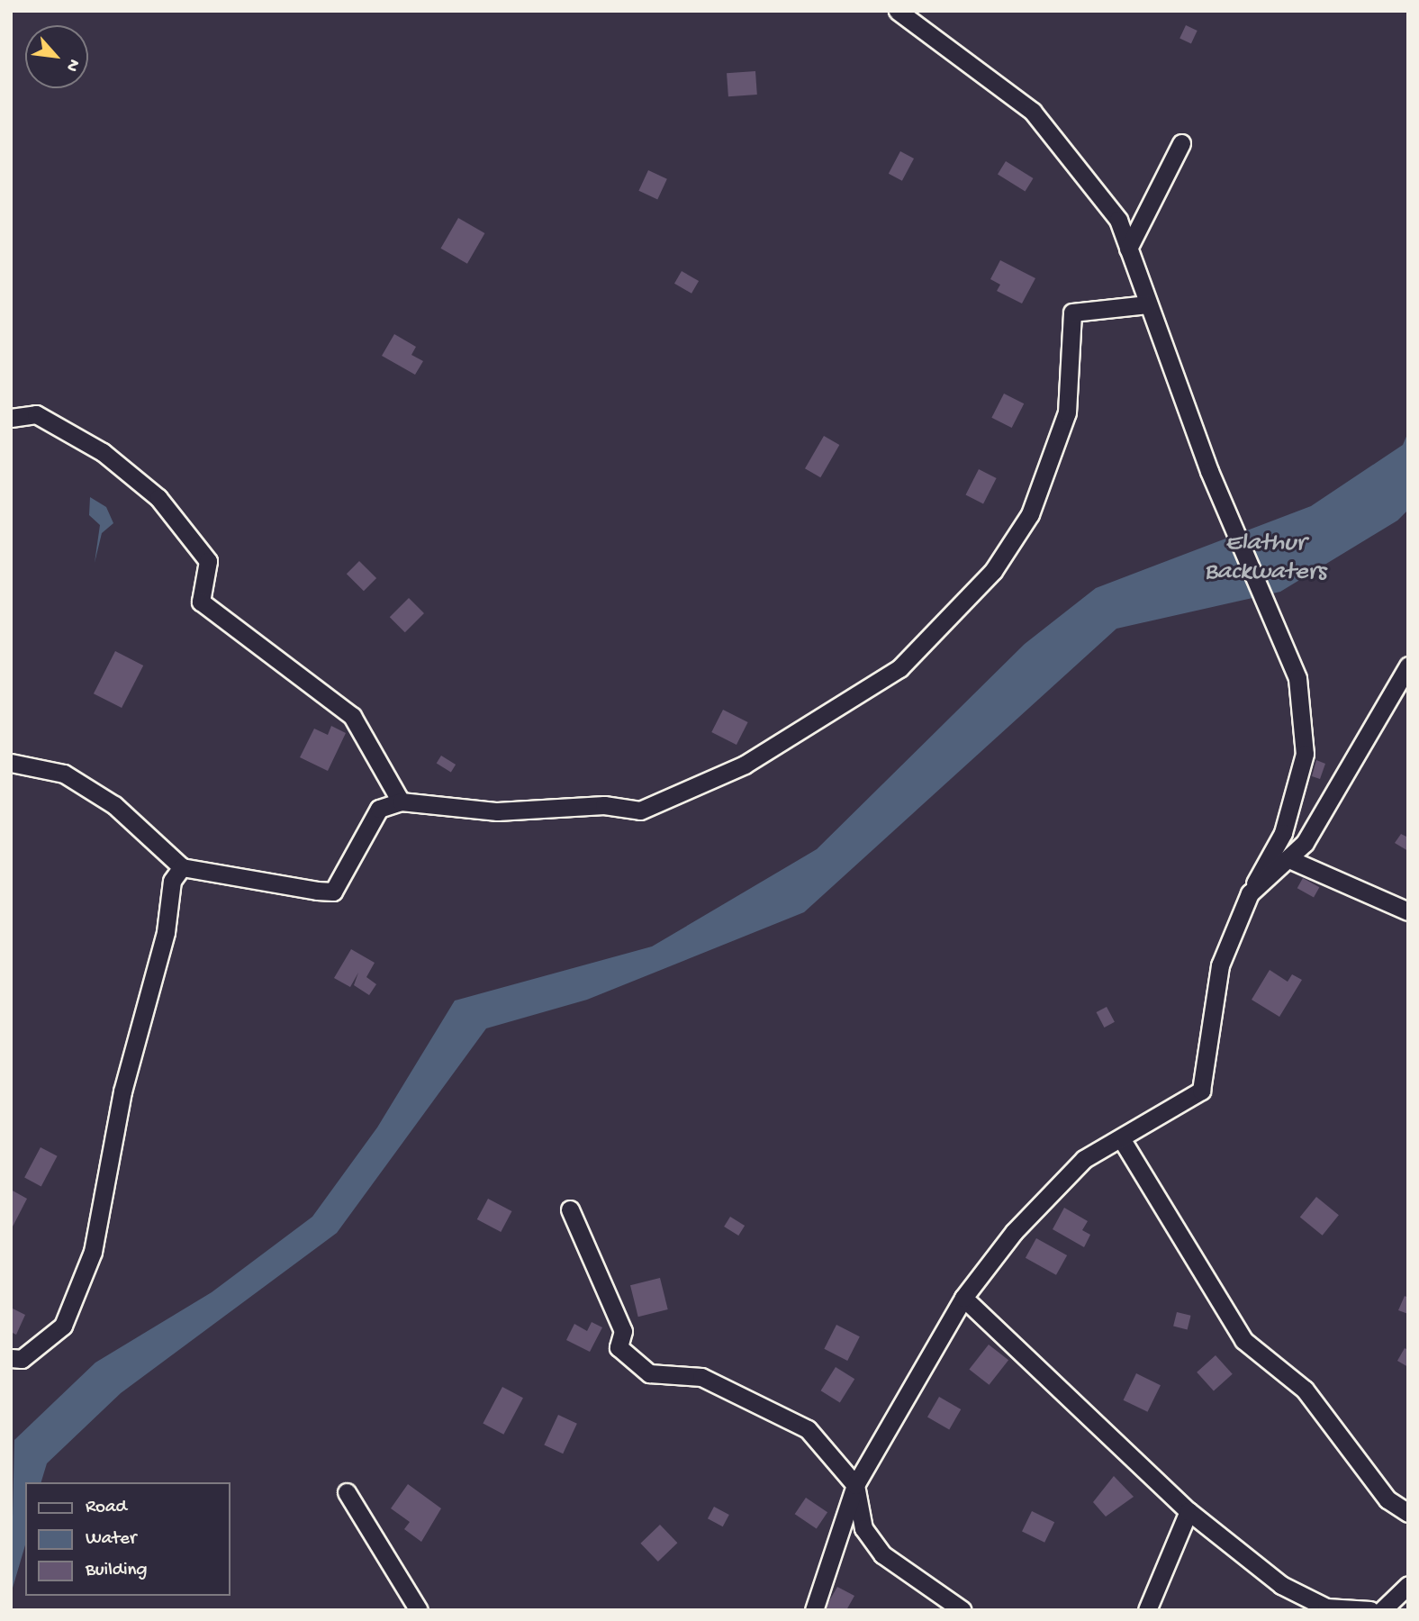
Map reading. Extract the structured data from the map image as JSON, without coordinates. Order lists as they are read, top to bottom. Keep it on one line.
{"water":["Elathur Backwaters"],"legend":["Road","Water","Building"],"north":"bottom right"}
